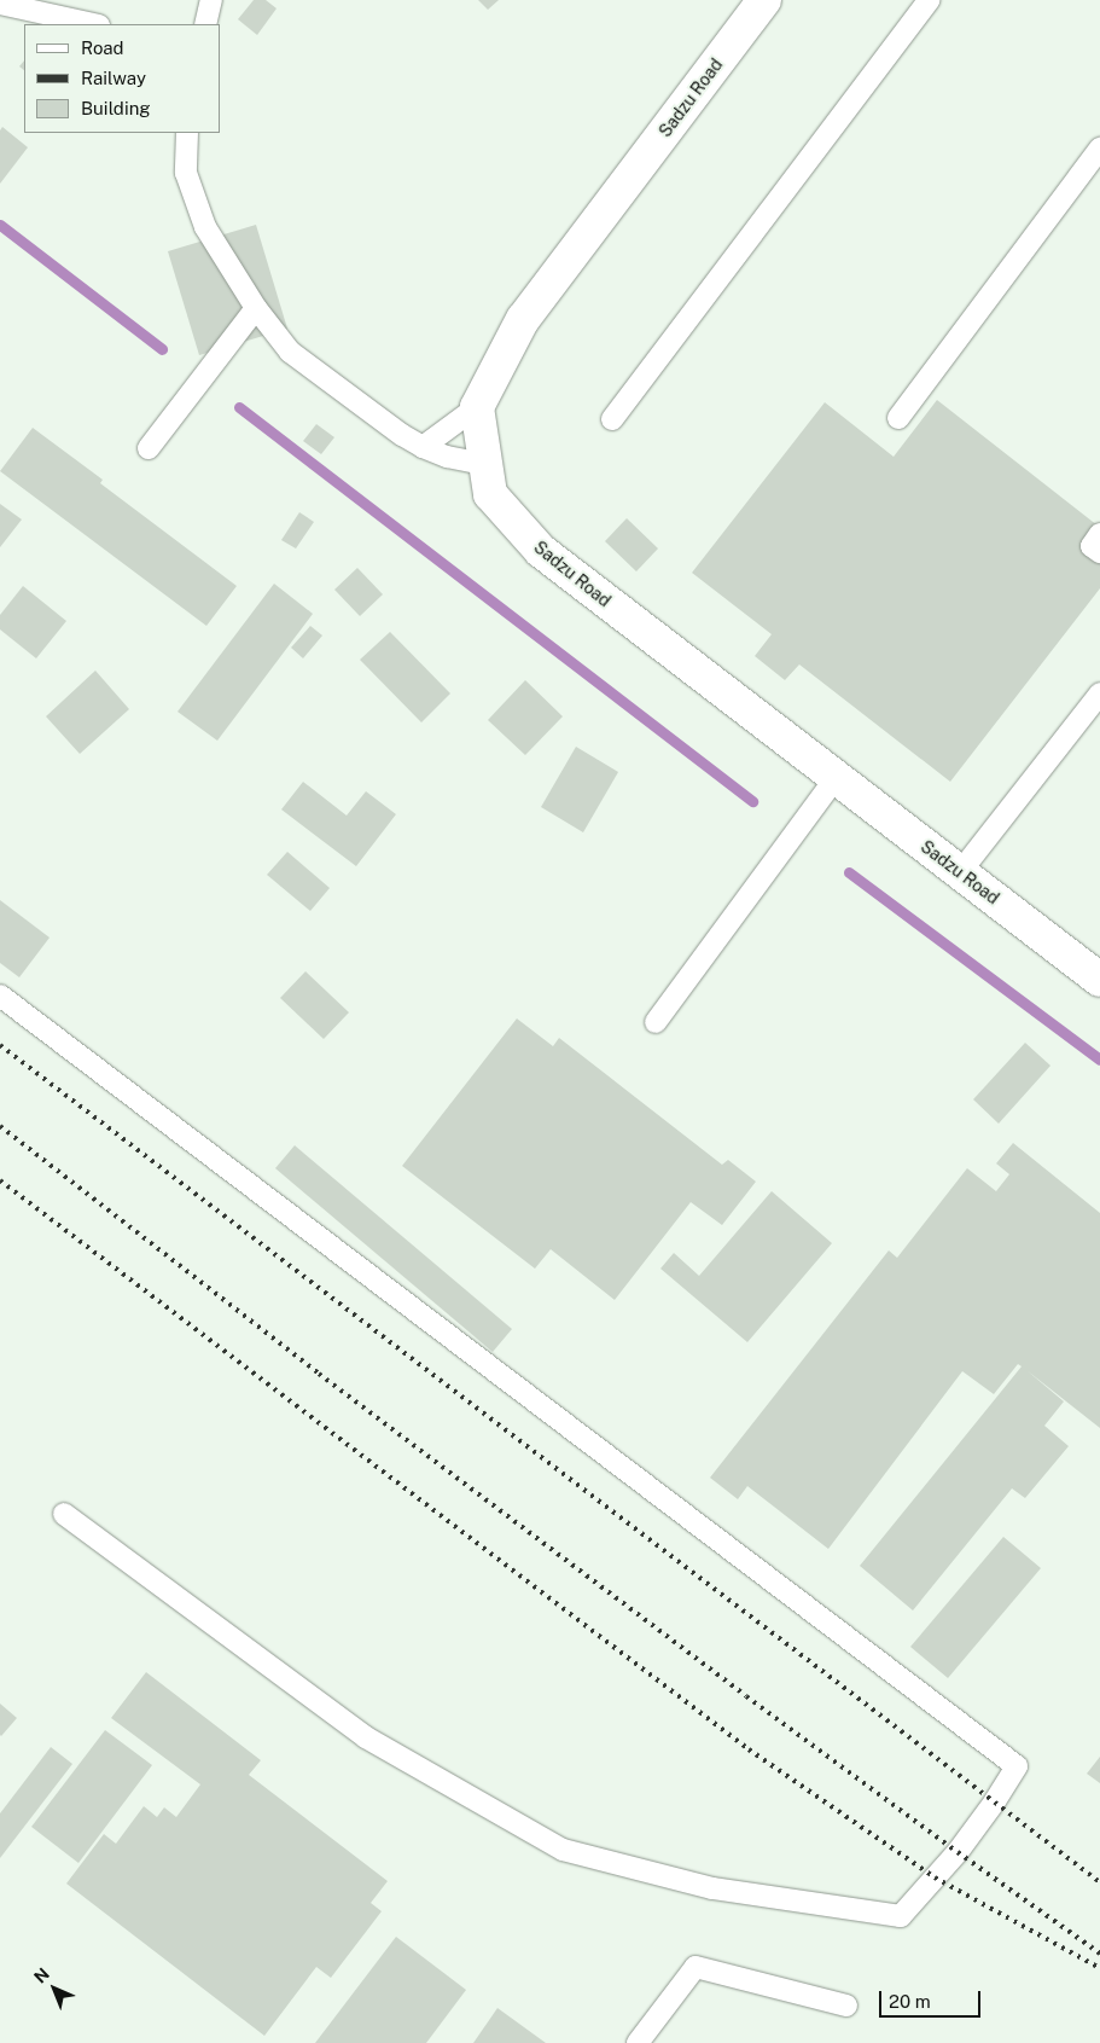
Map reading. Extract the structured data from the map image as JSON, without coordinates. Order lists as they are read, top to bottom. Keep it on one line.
{"streets":{"street":["Sadzu Road"]},"legend":["Road","Railway","Building"],"scale_bar":"20 m","north":"top left"}
